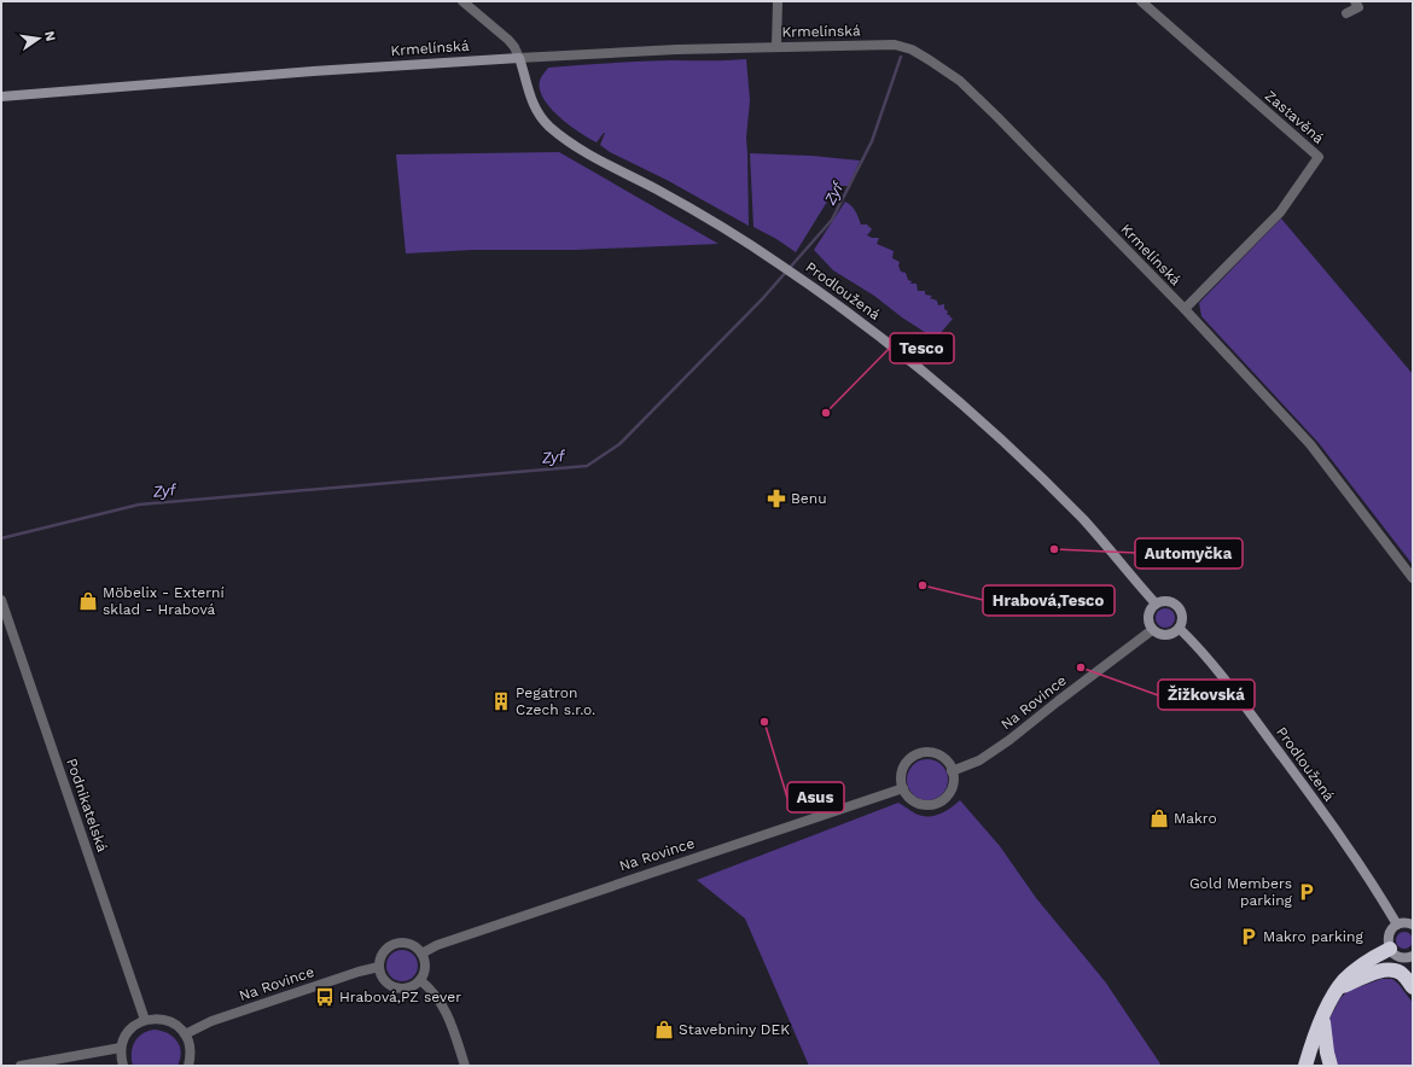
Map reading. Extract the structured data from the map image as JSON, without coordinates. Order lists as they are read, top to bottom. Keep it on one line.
{"streets":{"main road":["Krmelínská","Prodloužená"],"street":["Zastavěná","Na Rovince","Podnikatelská"]},"crossings":[["Krmelínská","Zastavěná"],["Krmelínská","Prodloužená"],["Prodloužená","Na Rovince"]],"water":["Zyf"],"places":{"other":["Tesco","Automyčka","Hrabová,Tesco","Žižkovská","Asus"],"pharmacy":["Benu"],"shop":["Möbelix - Externí sklad - Hrabová","Makro","Stavebniny DEK"],"building":["Pegatron Czech s.r.o."],"parking":["Gold Members parking","Makro parking"],"bus stop":["Hrabová,PZ sever"]},"north":"right"}
